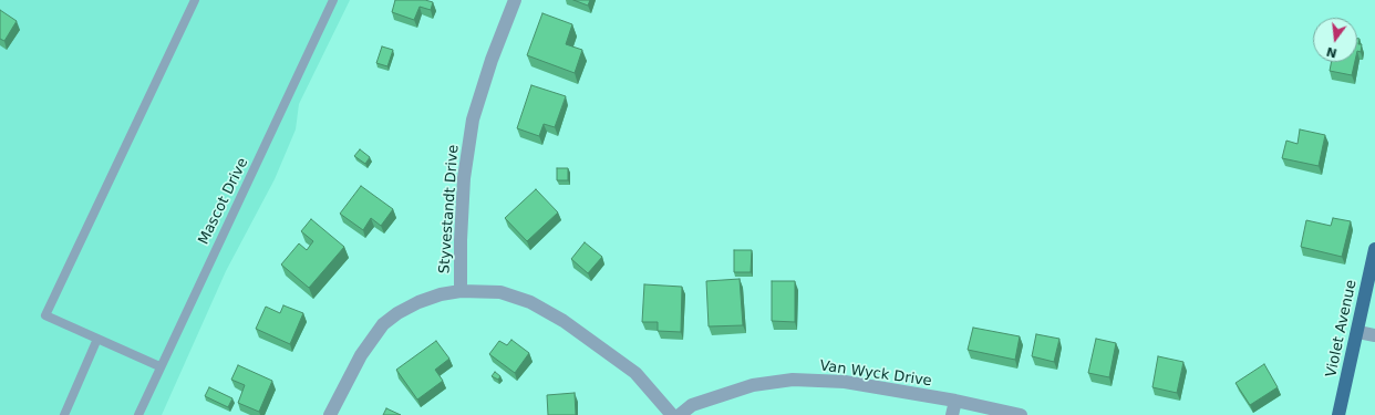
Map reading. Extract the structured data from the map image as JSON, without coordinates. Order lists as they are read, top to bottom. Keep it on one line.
{"streets":{"main road":["Violet Avenue"],"street":["Styvestandt Drive","Van Wyck Drive"],"lane":["Mascot Drive"]},"north":"bottom"}
